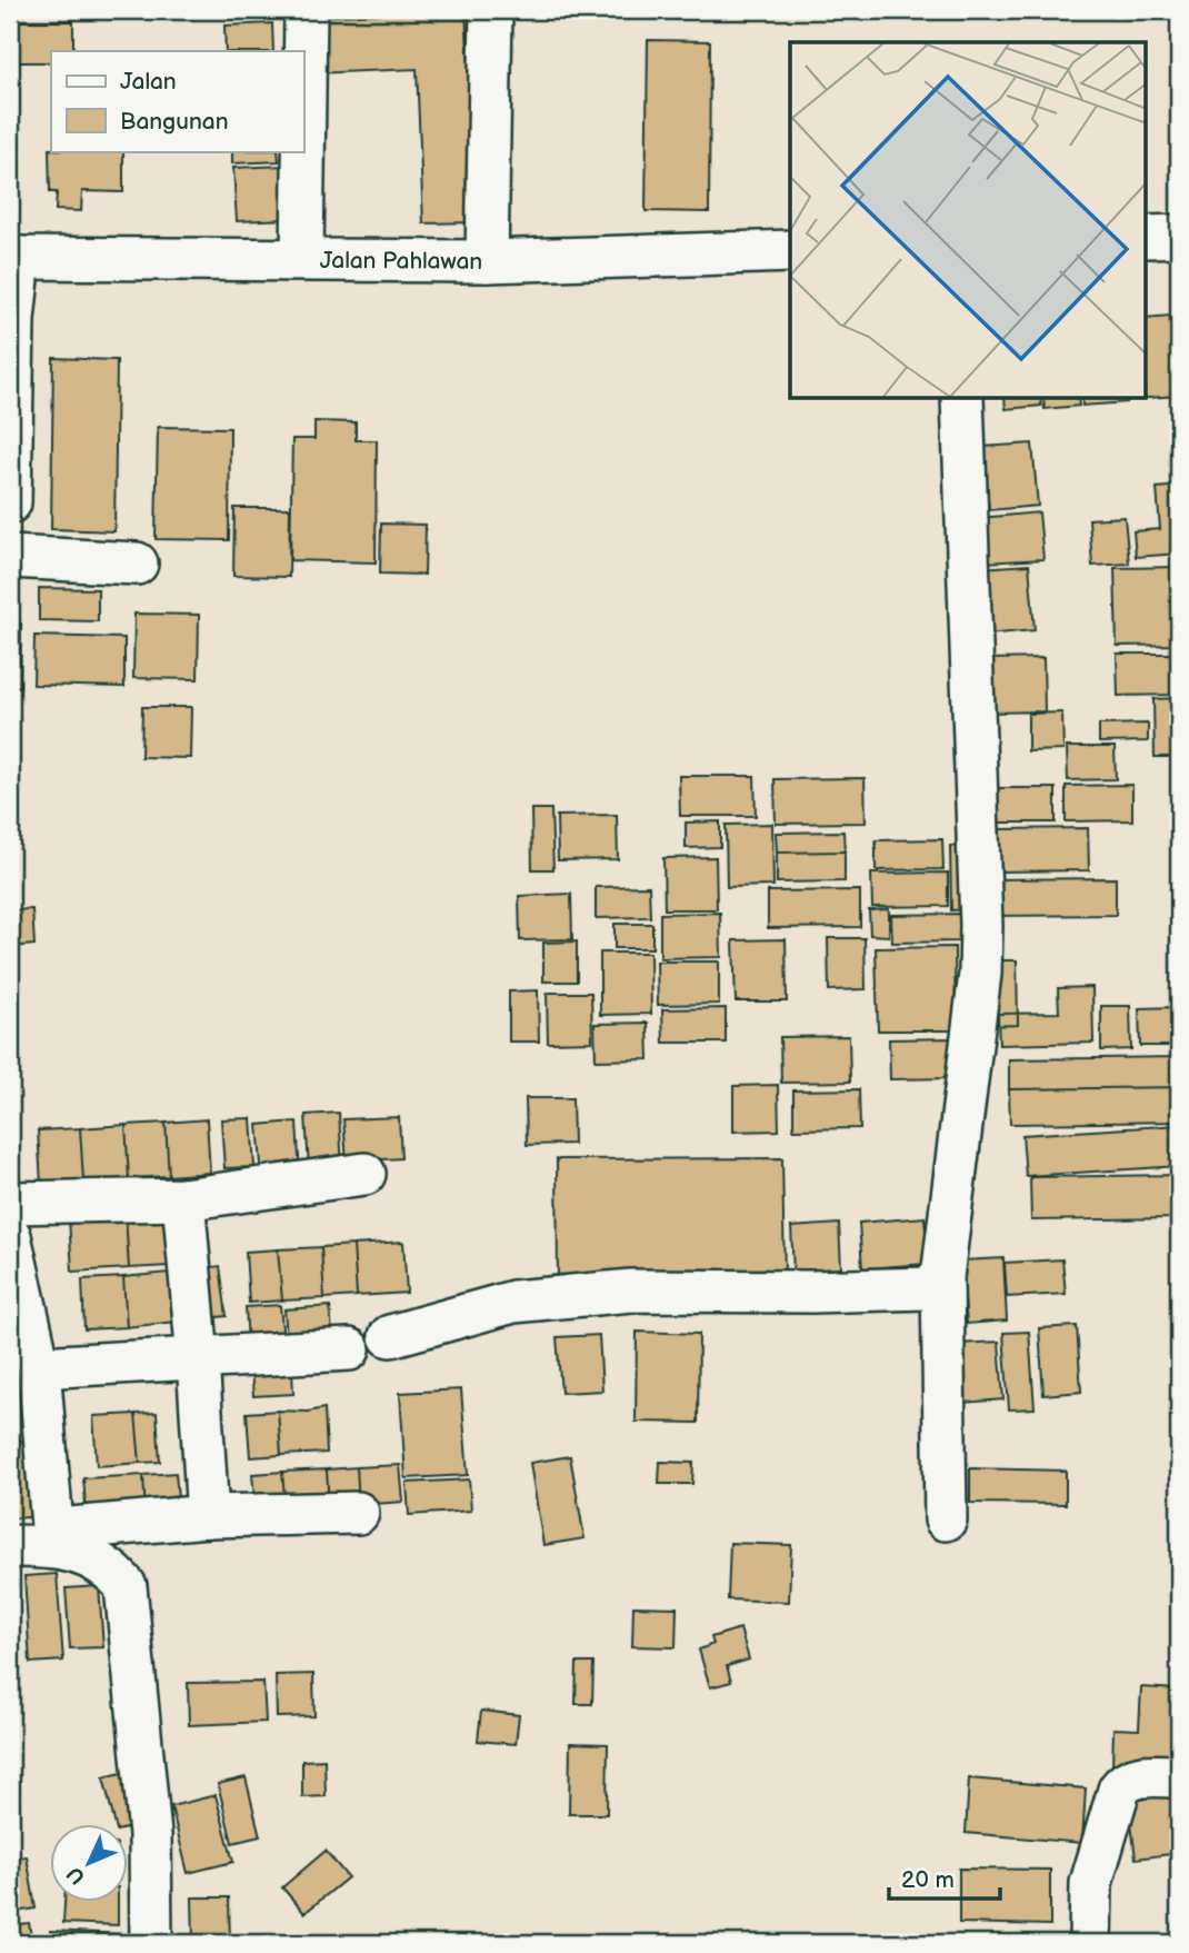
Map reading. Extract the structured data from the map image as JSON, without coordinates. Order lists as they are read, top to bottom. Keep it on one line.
{"streets":{"street":["Jalan Pahlawan"]},"legend":["Jalan","Bangunan"],"scale_bar":"20 m","north":"bottom left"}
